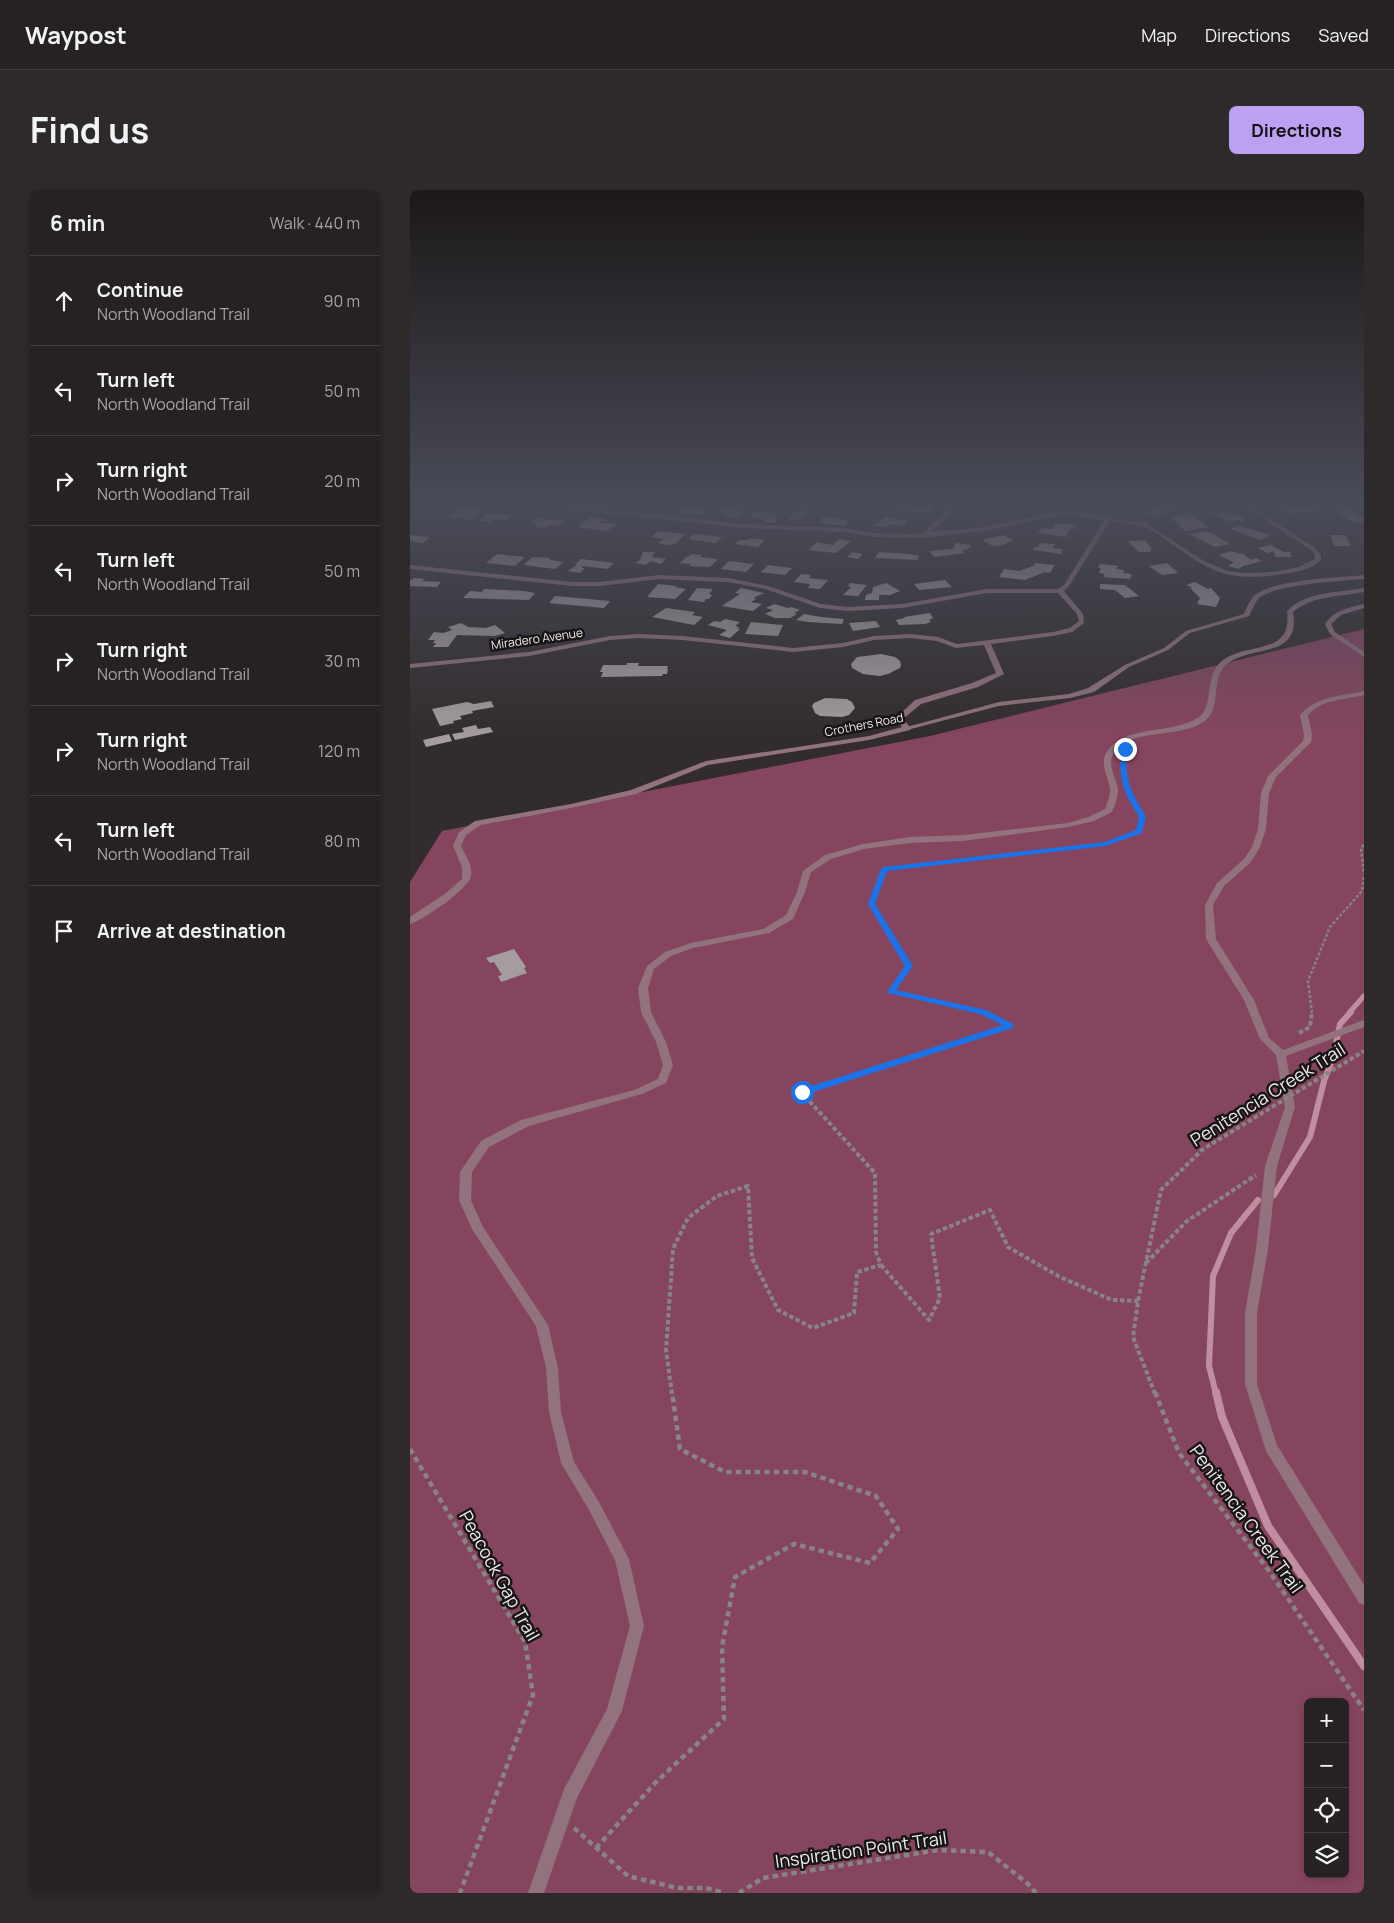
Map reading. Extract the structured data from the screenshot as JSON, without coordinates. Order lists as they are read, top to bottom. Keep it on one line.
{"streets":{"street":["Miradero Avenue","Crothers Road"],"path":["Penitencia Creek Trail","Peacock Gap Trail","Inspiration Point Trail"]},"page":{"header":"Waypost","nav":["Map","Directions","Saved"],"title":"Find us","buttons":"Directions","heading":["6 min","Walk · 440 m"],"list":[["Continue","North Woodland Trail","90 m"],["Turn left","North Woodland Trail","50 m"],["Turn right","North Woodland Trail","20 m"],["Turn left","North Woodland Trail","50 m"],["Turn right","North Woodland Trail","30 m"],["Turn right","North Woodland Trail","120 m"],["Turn left","North Woodland Trail","80 m"],"Arrive at destination"],"map_buttons":["+","−"]}}
